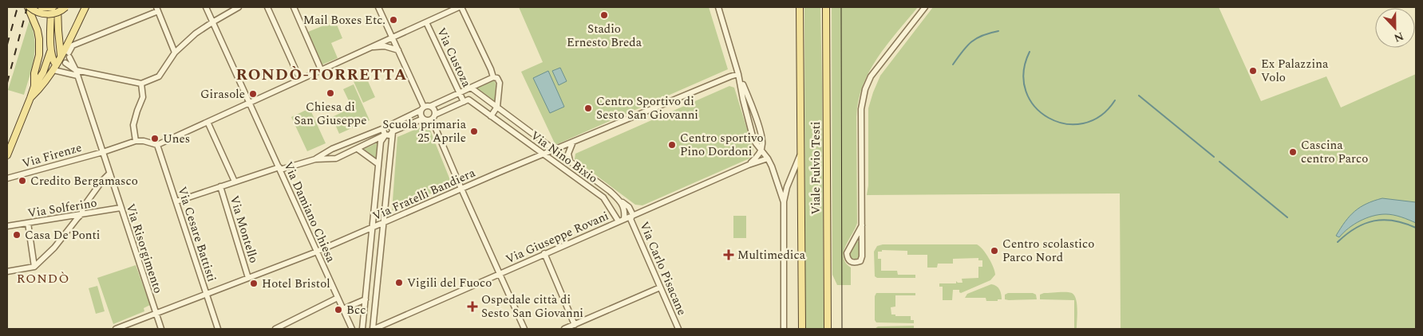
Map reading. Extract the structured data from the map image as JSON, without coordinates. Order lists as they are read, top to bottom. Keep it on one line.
{"streets":{"main road":["Viale Fulvio Testi"],"street":["Via Custoza","Via Firenze","Via Nino Bixio","Via Fratelli Bandiera","Via Solferino","Via Damiano Chiesa","Via Montello","Via Cesare Battisti","Via Giuseppe Rovani","Via Risorgimento","Via Carlo Pisacane"]},"crossings":[["Via Custoza","Via Nino Bixio"],["Via Firenze","Via Risorgimento"],["Via Nino Bixio","Via Fratelli Bandiera"],["Via Nino Bixio","Via Giuseppe Rovani"],["Via Nino Bixio","Via Carlo Pisacane"],["Via Fratelli Bandiera","Via Damiano Chiesa"],["Via Fratelli Bandiera","Via Montello"],["Via Fratelli Bandiera","Via Cesare Battisti"],["Via Fratelli Bandiera","Via Risorgimento"],["Via Solferino","Via Risorgimento"],["Via Giuseppe Rovani","Via Carlo Pisacane"]],"districts":["RONDÒ-TORRETTA","RONDÒ"],"places":{"other":["Stadio Ernesto Breda","Mail Boxes Etc.","Ex Palazzina Volo","Chiesa di San Giuseppe","Girasole","Centro Sportivo di Sesto San Giovanni","Scuola primaria 25 Aprile","Unes","Centro sportivo Pino Dordoni","Cascina centro Parco","Credito Bergamasco","Casa De Ponti","Centro scolastico Parco Nord","Vigili del Fuoco","Hotel Bristol","Bcc"],"health":["Multimedica","Ospedale città di Sesto San Giovanni"]},"north":"bottom"}
